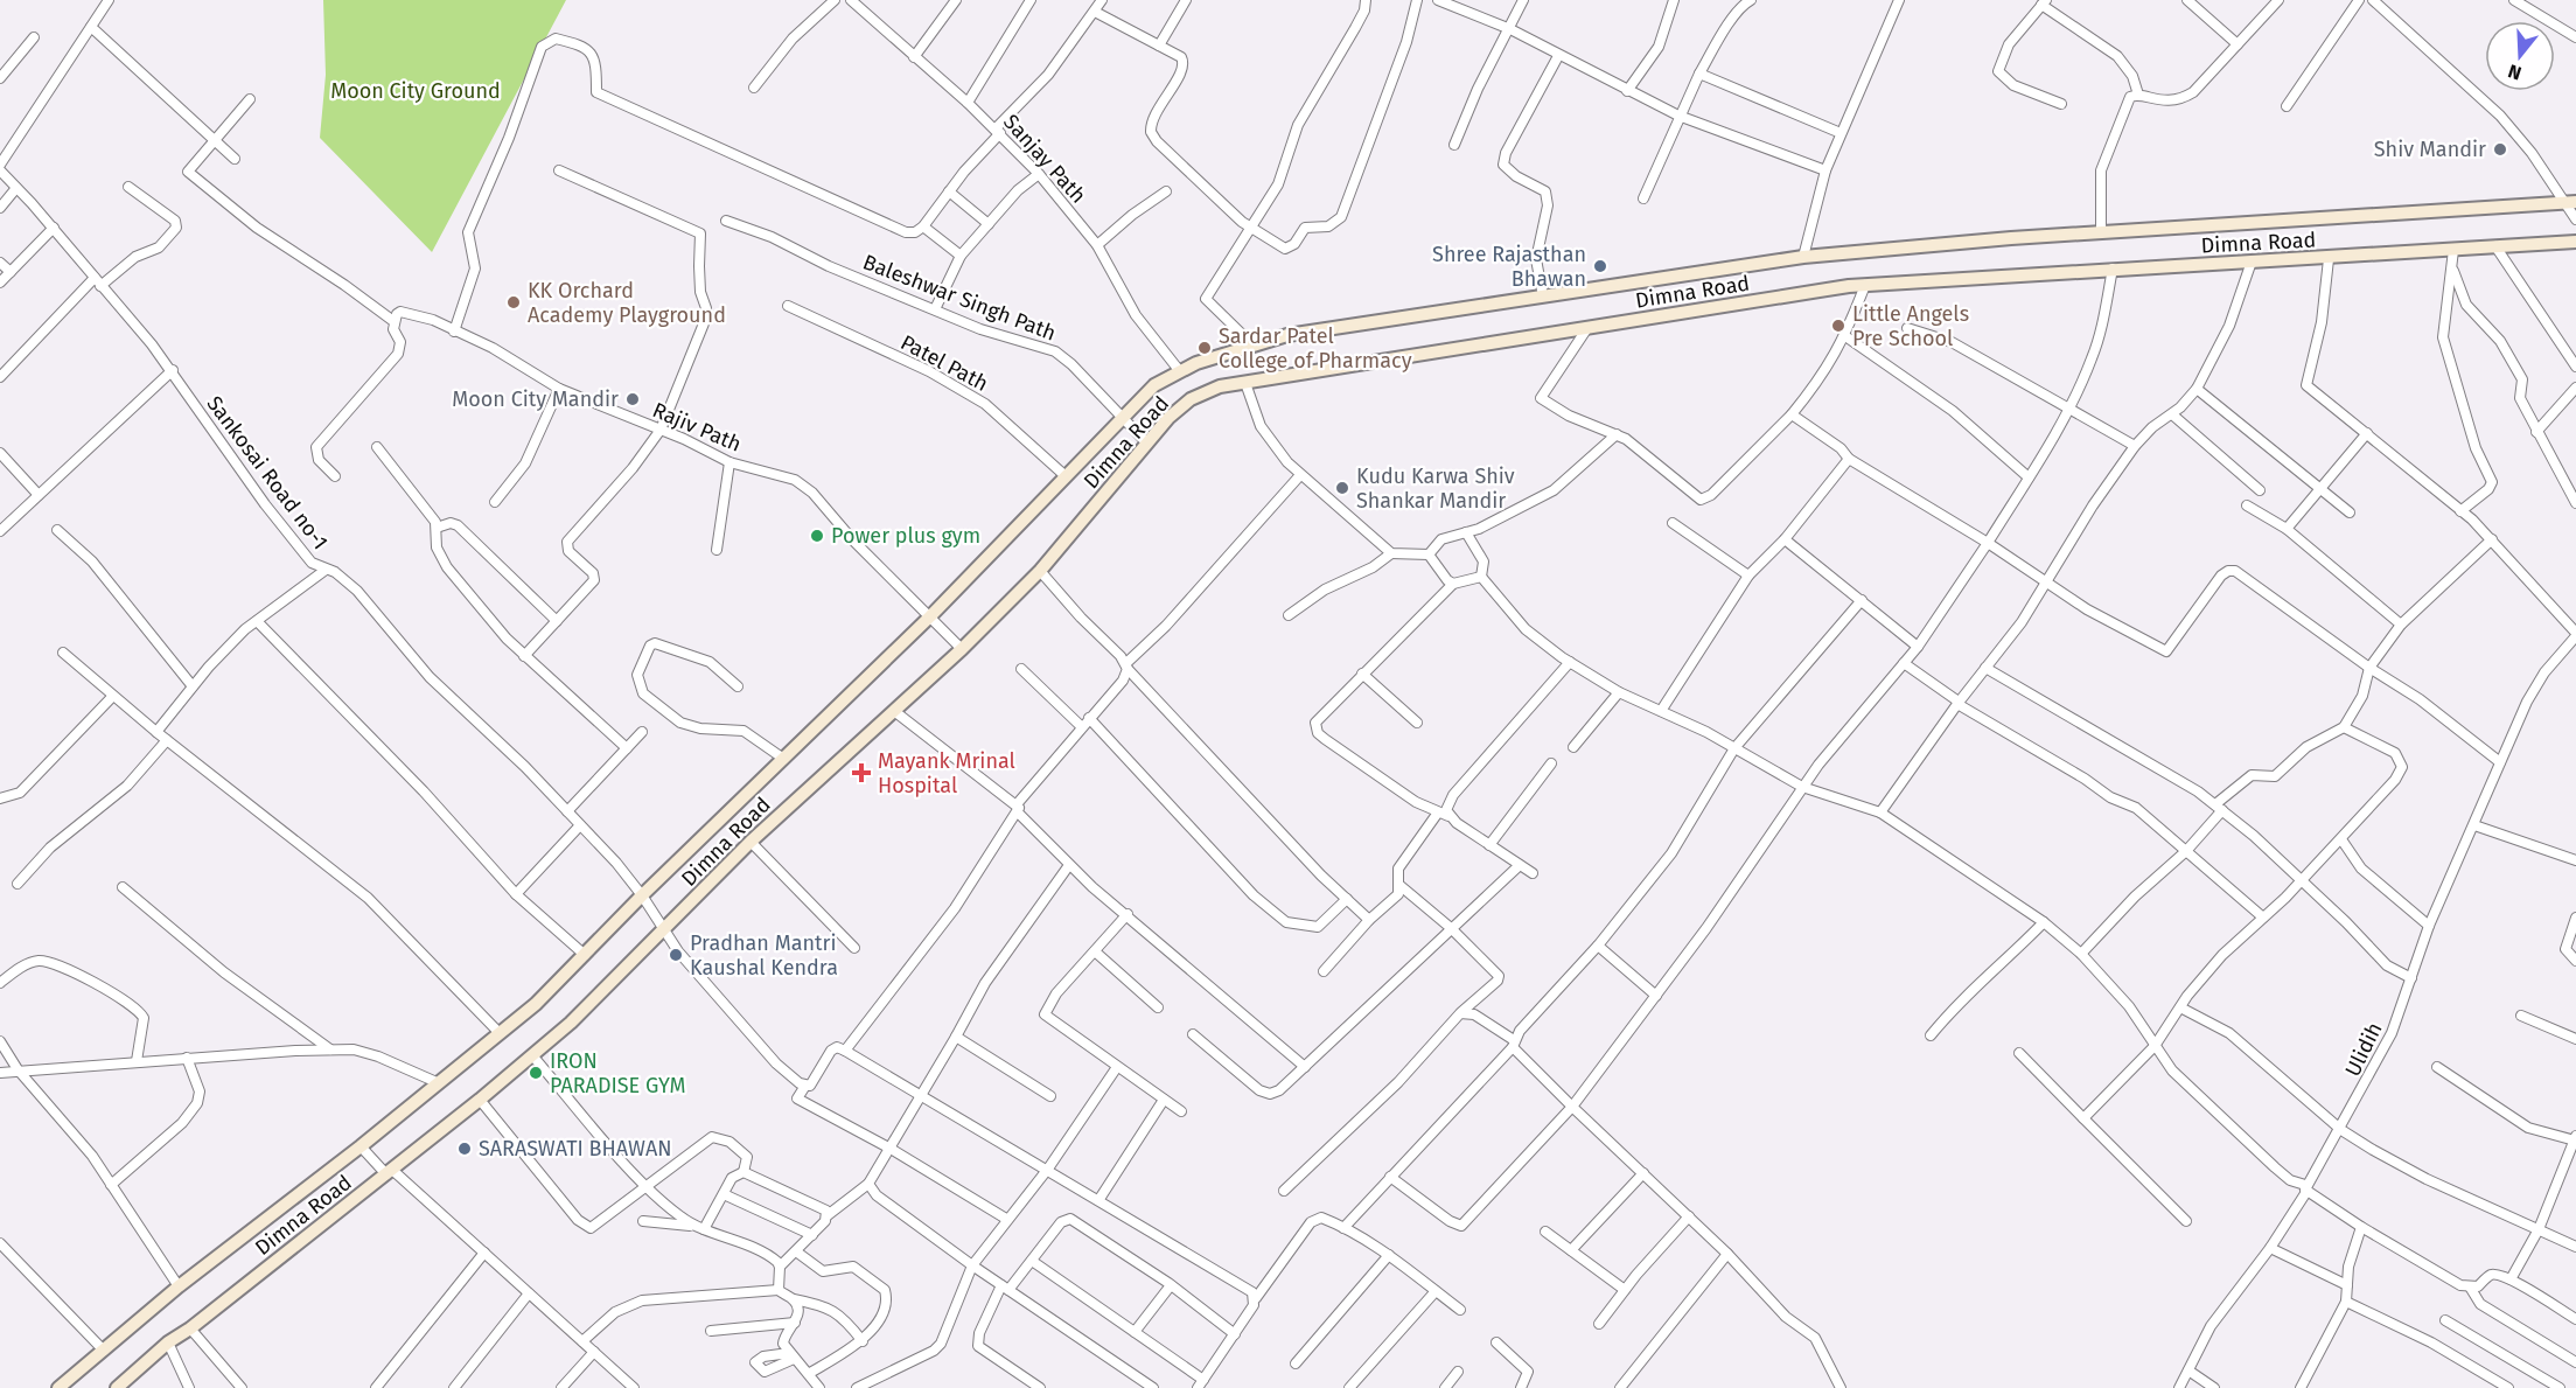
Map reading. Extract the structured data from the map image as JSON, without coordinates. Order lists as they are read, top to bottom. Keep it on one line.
{"streets":{"street":["Sanjay Path","Dimna Road","Baleshwar Singh Path","Patel Path","Rajiv Path","Sankosai Road no-1","Ulidih"]},"crossings":[["Dimna Road","Baleshwar Singh Path"],["Dimna Road","Rajiv Path"],["Dimna Road","Sankosai Road no-1"]],"parks":["Moon City Ground"],"places":{"other":["Shiv Mandir","Shree Rajasthan Bhawan","KK Orchard Academy Playground","Little Angels Pre School","Sardar Patel College of Pharmacy","Moon City Mandir","Kudu Karwa Shiv Shankar Mandir","Power plus gym","Pradhan Mantri Kaushal Kendra","IRON PARADISE GYM","SARASWATI BHAWAN"],"health":["Mayank Mrinal Hospital"]},"north":"bottom"}
